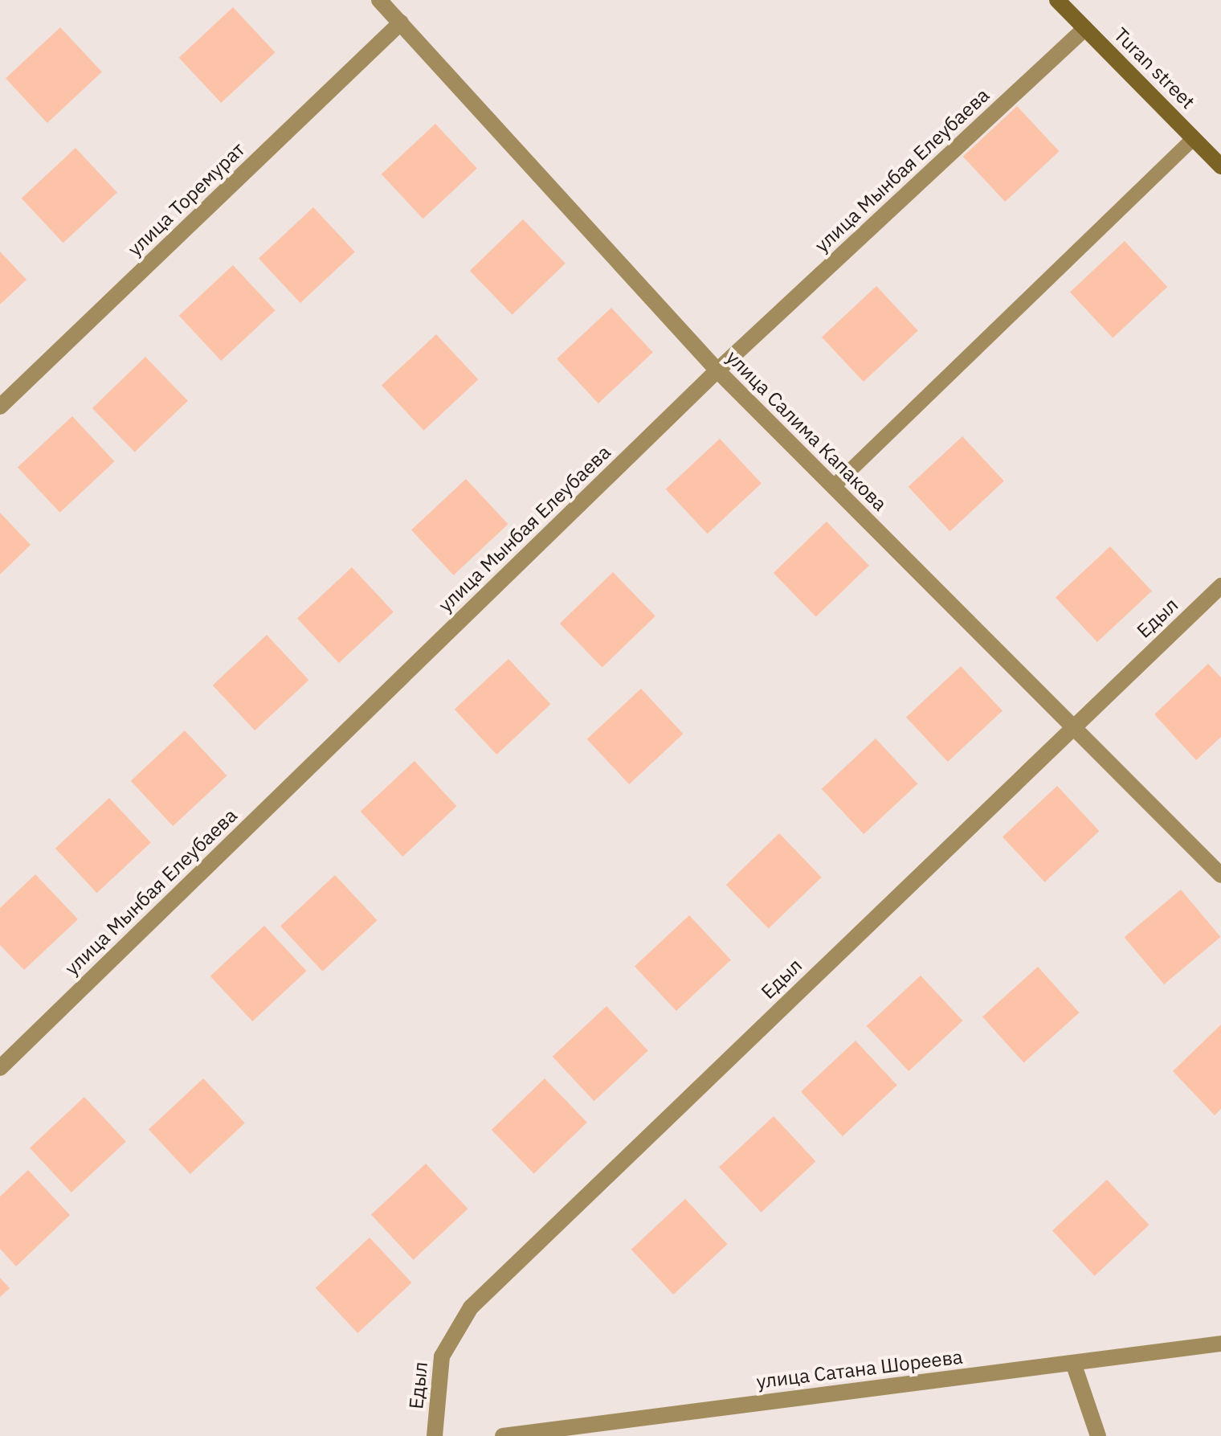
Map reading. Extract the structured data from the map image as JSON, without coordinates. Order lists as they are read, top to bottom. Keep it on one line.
{"streets":{"street":["Turan street","улица Мынбая Елеубаева","улица Торемурат","улица Салима Капакова","Едыл","улица Сатана Шореева"]},"crossings":[["Turan street","улица Мынбая Елеубаева"],["улица Мынбая Елеубаева","улица Салима Капакова"],["улица Торемурат","улица Салима Капакова"],["улица Салима Капакова","Едыл"]]}
